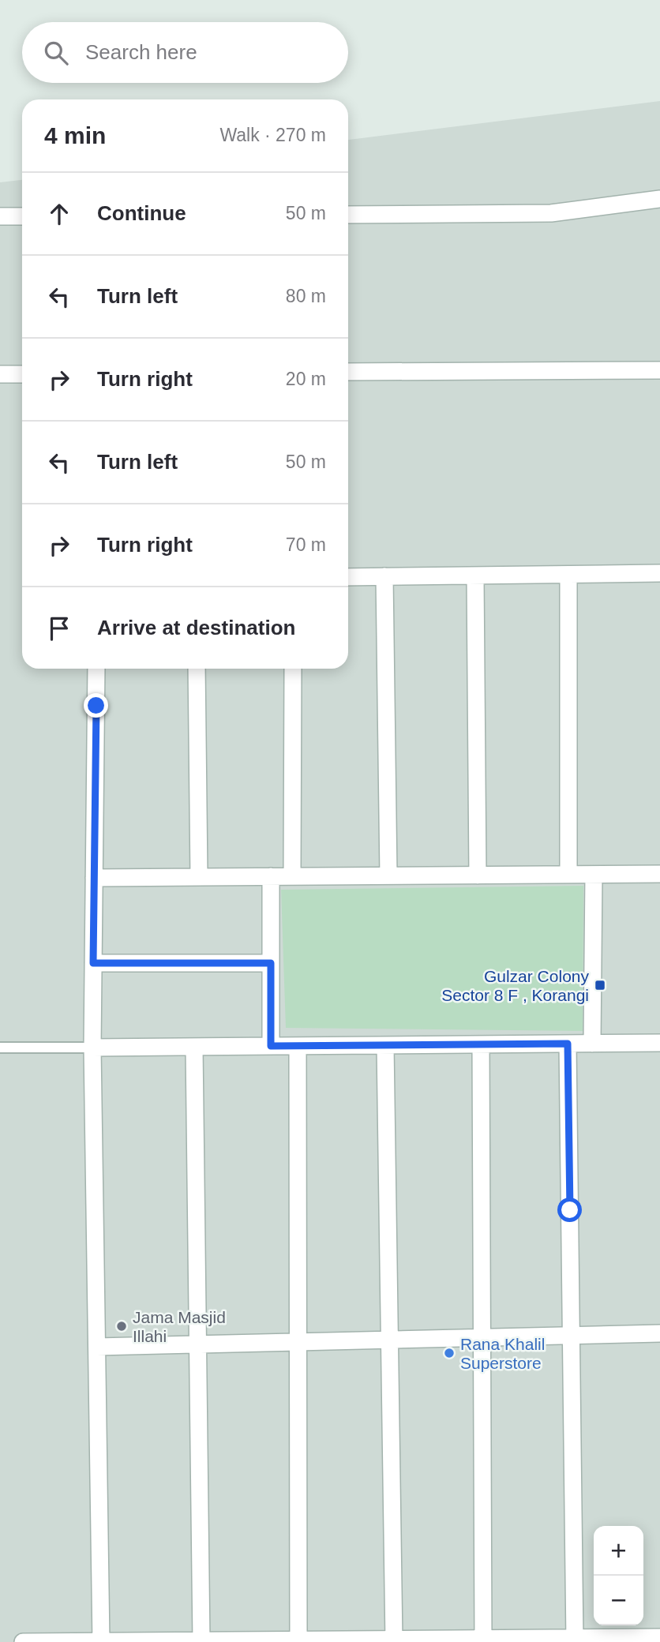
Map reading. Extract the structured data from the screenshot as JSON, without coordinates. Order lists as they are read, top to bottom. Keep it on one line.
{"places":{"transit":["Gulzar Colony Sector 8 F , Korangi"],"other":["Jama Masjid Illahi","Rana Khalil Superstore"]},"page":{"search":"Search here","heading":["4 min","Walk · 270 m"],"list":[["Continue","50 m"],["Turn left","80 m"],["Turn right","20 m"],["Turn left","50 m"],["Turn right","70 m"],"Arrive at destination"],"map_buttons":["+","−"]}}
